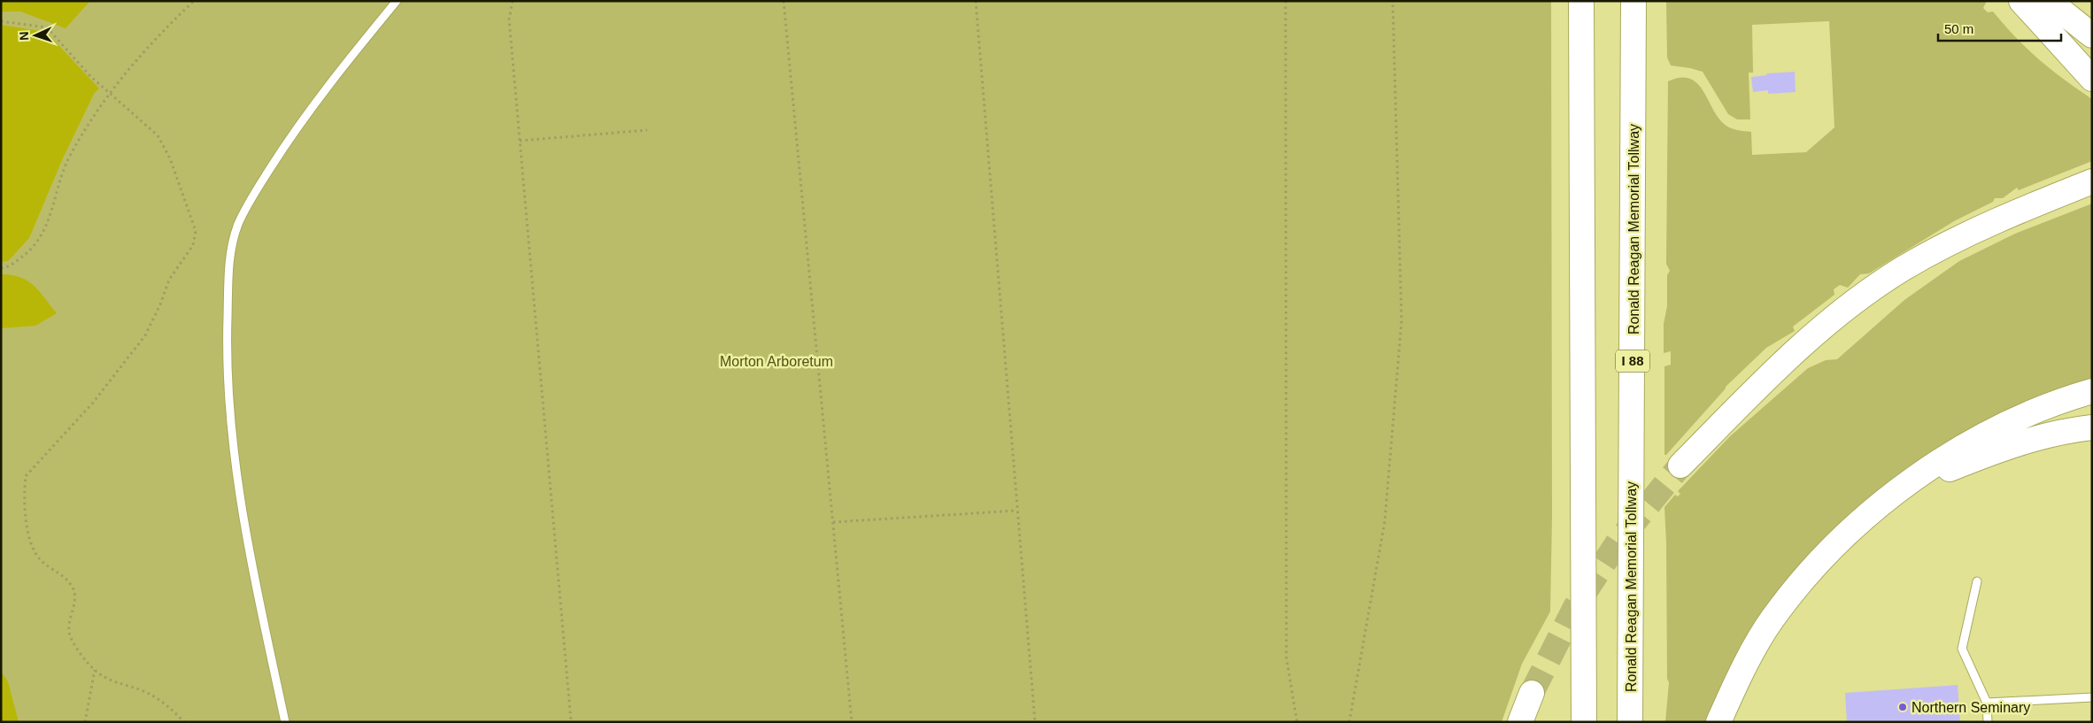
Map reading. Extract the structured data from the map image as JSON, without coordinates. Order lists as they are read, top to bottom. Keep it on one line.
{"streets":{"highway":["Ronald Reagan Memorial Tollway","I 88"]},"parks":["Morton Arboretum"],"places":["Northern Seminary"],"scale_bar":"50 m","north":"left"}
